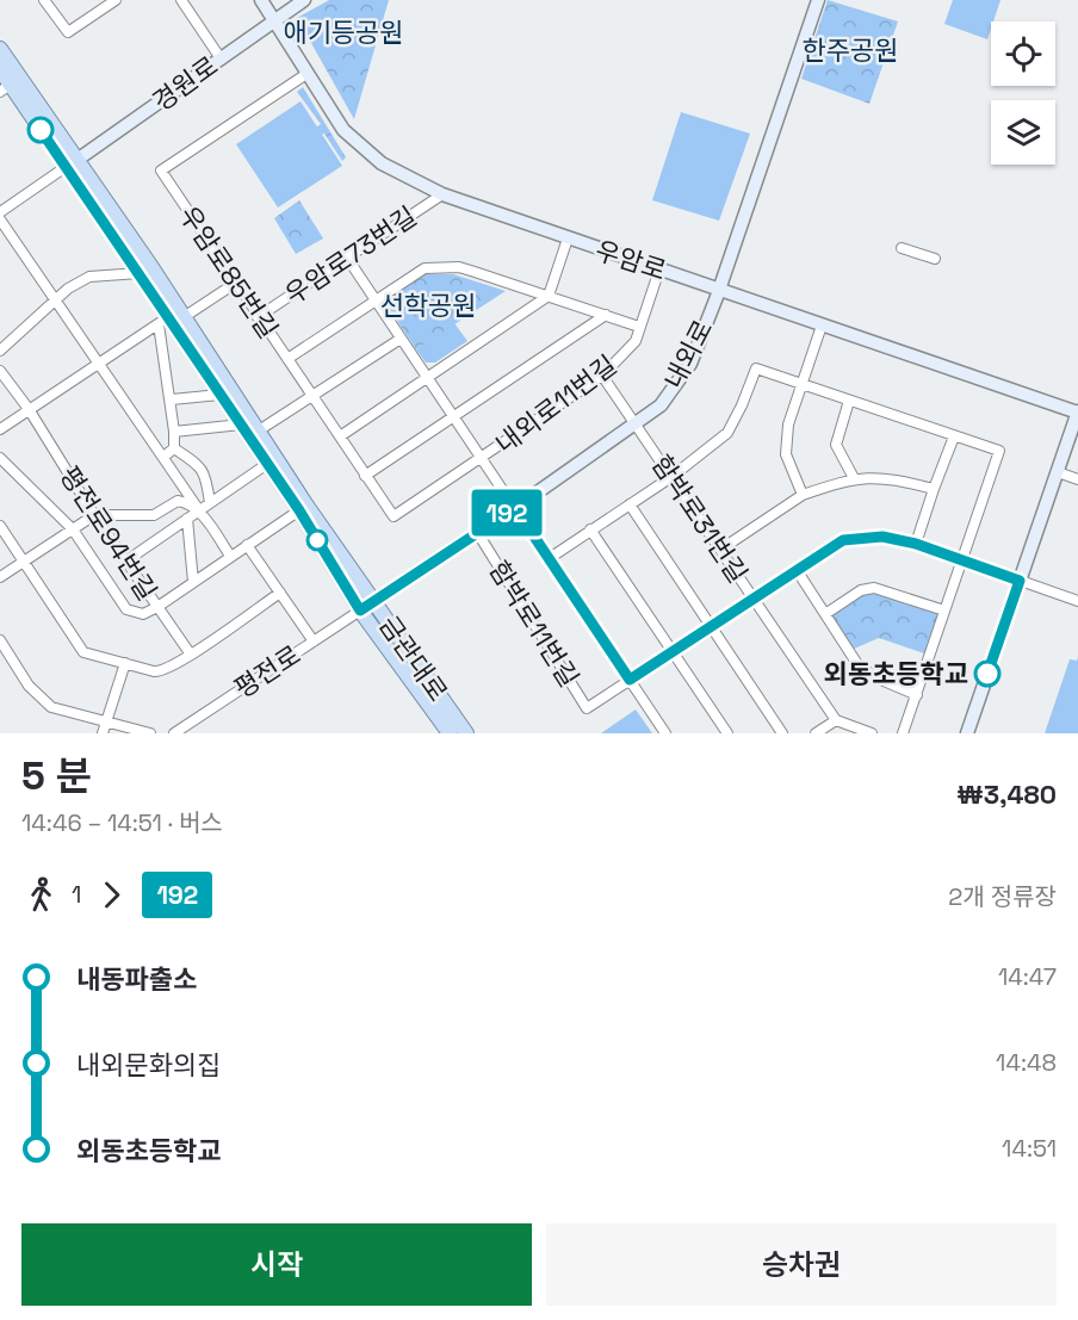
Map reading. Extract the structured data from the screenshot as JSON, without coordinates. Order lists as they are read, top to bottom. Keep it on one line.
{"streets":{"main road":["금관대로"],"street":["경원로","우암로73번길","우암로","우암로85번길","내외로","내외로11번길","함박로31번길","평전로94번길","함박로11번길","평전로"]},"crossings":[["경원로","우암로"],["경원로","금관대로"],["우암로73번길","우암로"],["우암로73번길","우암로85번길"],["우암로73번길","내외로11번길"],["우암로","우암로85번길"],["우암로","내외로"],["우암로","내외로11번길"],["우암로85번길","내외로11번길"],["내외로","내외로11번길"],["내외로","함박로31번길"],["내외로","함박로11번길"],["내외로","금관대로"],["내외로","평전로"],["내외로11번길","함박로31번길"],["내외로11번길","함박로11번길"],["금관대로","평전로"]],"parks":["애기등공원","한주공원","선학공원"],"places":["외동초등학교"],"lines":["bus line 192"],"page":{"on_map":"192","heading":["5 분","14:46 – 14:51 · 버스","₩3,480"],"legs":["1","192","2개 정류장"],"list":[{"name":"내동파출소","value":"14:47"},{"name":"내외문화의집","value":"14:48"},{"name":"외동초등학교","value":"14:51"}],"buttons":["시작","승차권"]}}
